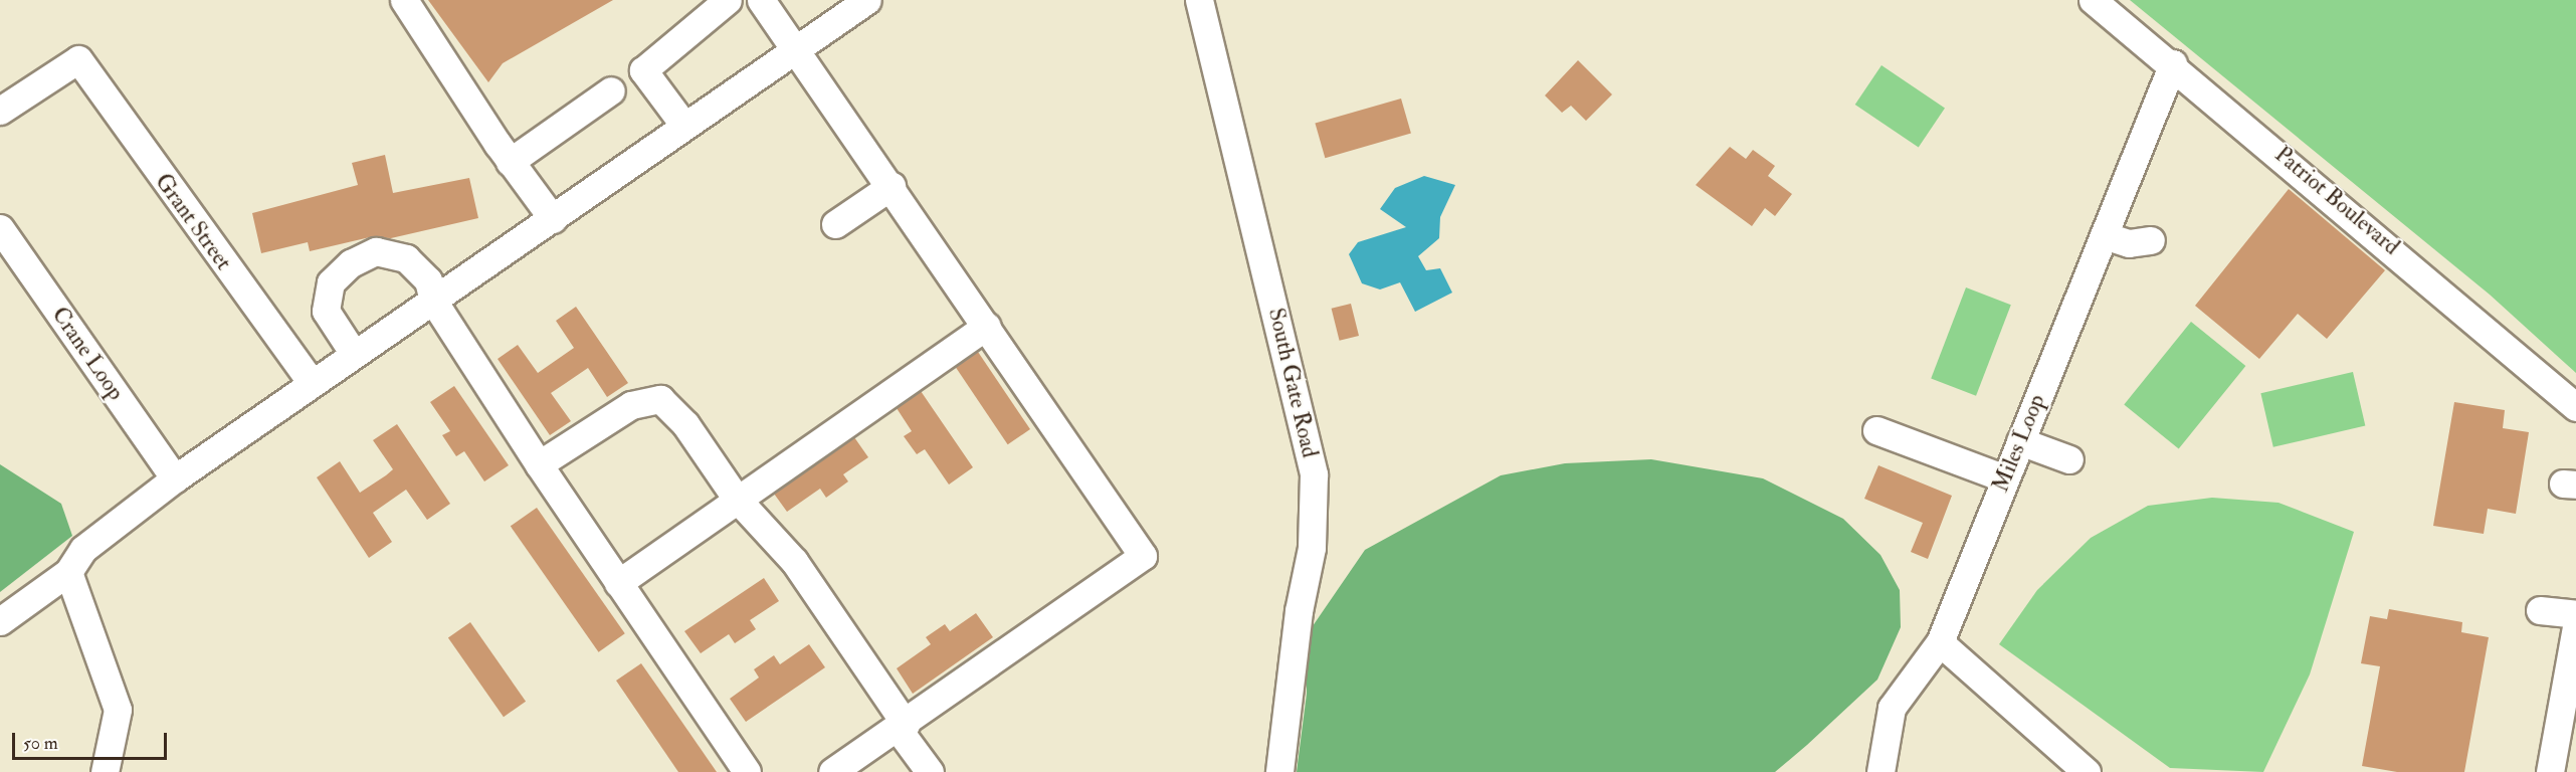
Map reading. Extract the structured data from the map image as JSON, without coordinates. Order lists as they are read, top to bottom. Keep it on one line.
{"streets":{"street":["Patriot Boulevard","Grant Street","Crane Loop","South Gate Road","Miles Loop"]},"crossings":[["Patriot Boulevard","Miles Loop"]],"scale_bar":"50 m"}
